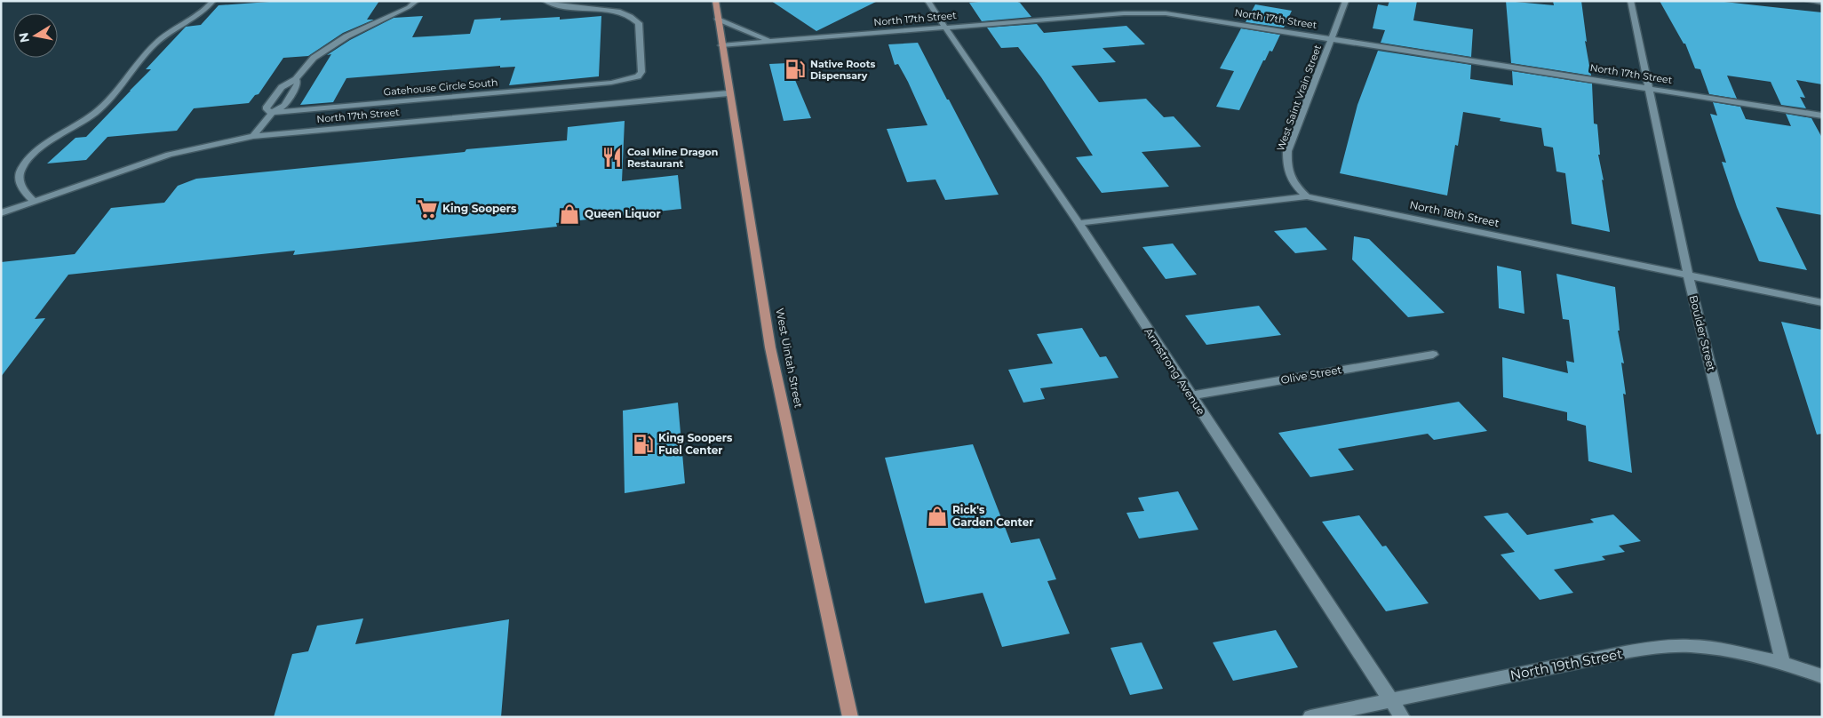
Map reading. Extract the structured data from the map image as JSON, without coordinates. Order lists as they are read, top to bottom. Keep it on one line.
{"streets":{"main road":["West Uintah Street"],"street":["North 17th Street","Gatehouse Circle South","West Saint Vrain Street","North 18th Street","Boulder Street","Armstrong Avenue","Olive Street","North 19th Street"]},"crossings":[["North 17th Street","West Saint Vrain Street"],["North 17th Street","Boulder Street"],["North 17th Street","West Uintah Street"],["North 17th Street","Armstrong Avenue"],["West Saint Vrain Street","North 18th Street"],["North 18th Street","Boulder Street"],["North 18th Street","Armstrong Avenue"],["Boulder Street","North 19th Street"],["Armstrong Avenue","Olive Street"],["Armstrong Avenue","North 19th Street"]],"places":{"fuel station":["Native Roots Dispensary","King Soopers Fuel Center"],"restaurant":["Coal Mine Dragon Restaurant"],"supermarket":["King Soopers"],"shop":["Queen Liquor","Rick's Garden Center"]},"north":"left"}
